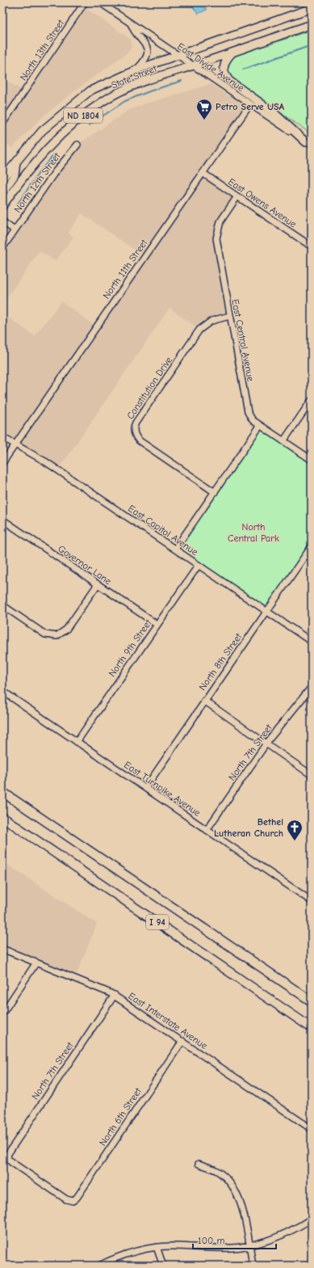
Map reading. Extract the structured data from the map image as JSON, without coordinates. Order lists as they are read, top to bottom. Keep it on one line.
{"streets":{"highway":["I 94"],"main road":["State Street","ND 1804"],"street":["North 13th Street","East Divide Avenue","North 12th Street","East Owens Avenue","North 11th Street","East Central Avenue","Constitution Drive","East Capitol Avenue","Governor Lane","North 9th Street","North 8th Street","North 7th Street","East Turnpike Avenue","East Interstate Avenue","North 6th Street"]},"crossings":[["East Divide Avenue","State Street"],["East Divide Avenue","North 11th Street"],["East Owens Avenue","North 11th Street"],["East Owens Avenue","East Central Avenue"],["North 11th Street","East Capitol Avenue"],["East Central Avenue","Constitution Drive"],["East Capitol Avenue","North 9th Street"],["East Capitol Avenue","North 8th Street"],["Governor Lane","North 9th Street"],["North 9th Street","East Turnpike Avenue"],["North 8th Street","East Turnpike Avenue"],["North 7th Street","East Turnpike Avenue"],["North 7th Street","East Interstate Avenue"],["North 7th Street","North 6th Street"],["East Interstate Avenue","North 6th Street"]],"parks":["North Central Park"],"places":{"supermarket":["Petro Serve USA"],"church":["Bethel Lutheran Church"]},"scale_bar":"100 m"}
